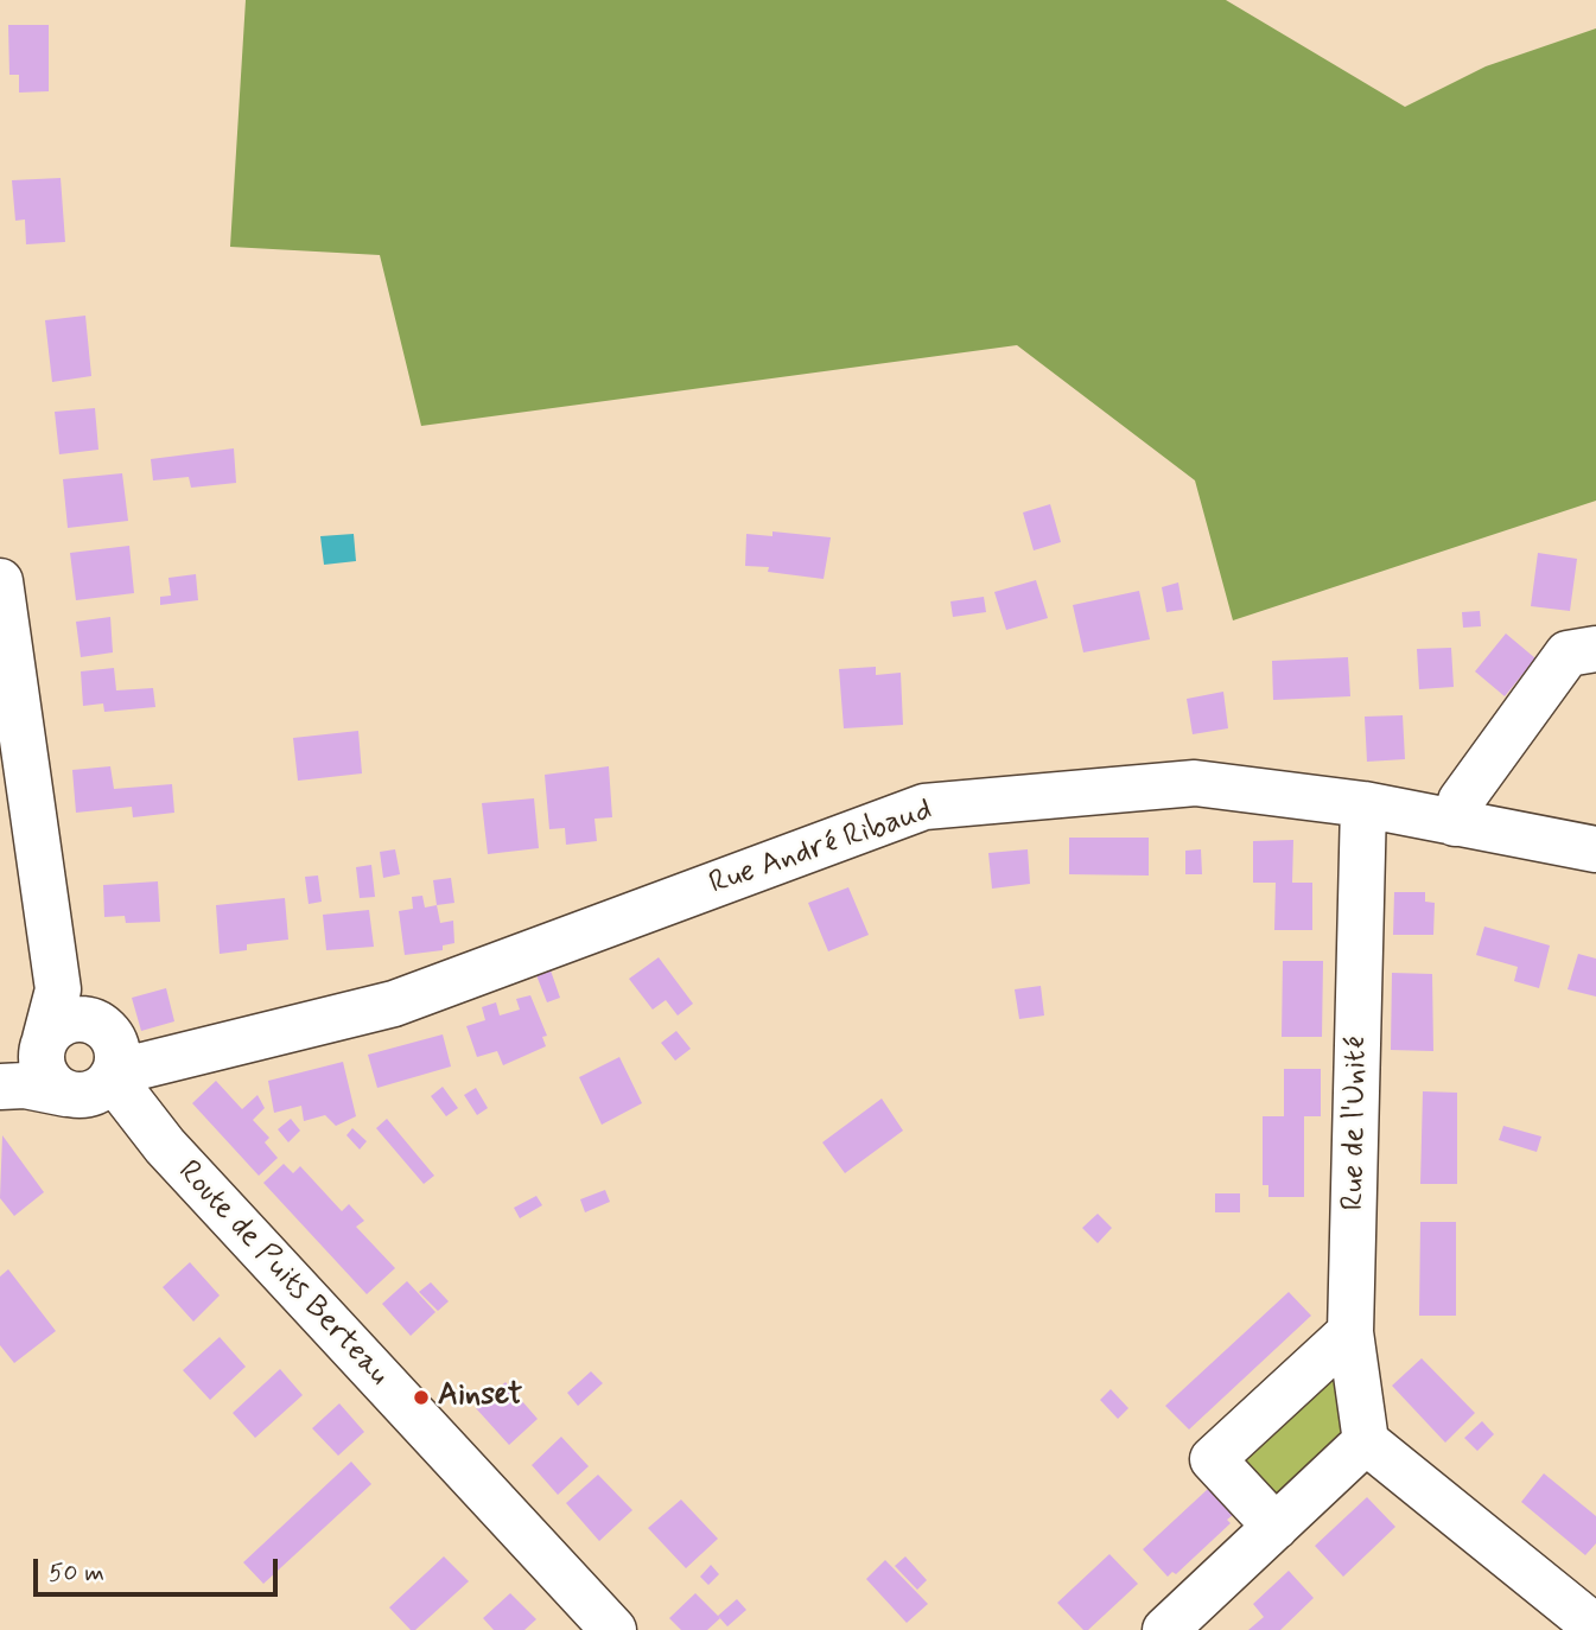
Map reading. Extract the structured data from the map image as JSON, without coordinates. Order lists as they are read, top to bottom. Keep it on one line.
{"streets":{"street":["Rue André Ribaud","Rue de l'Unité","Route de Puits Berteau"]},"crossings":[["Rue André Ribaud","Rue de l'Unité"],["Rue André Ribaud","Route de Puits Berteau"]],"places":["Ainset"],"scale_bar":"50 m"}
